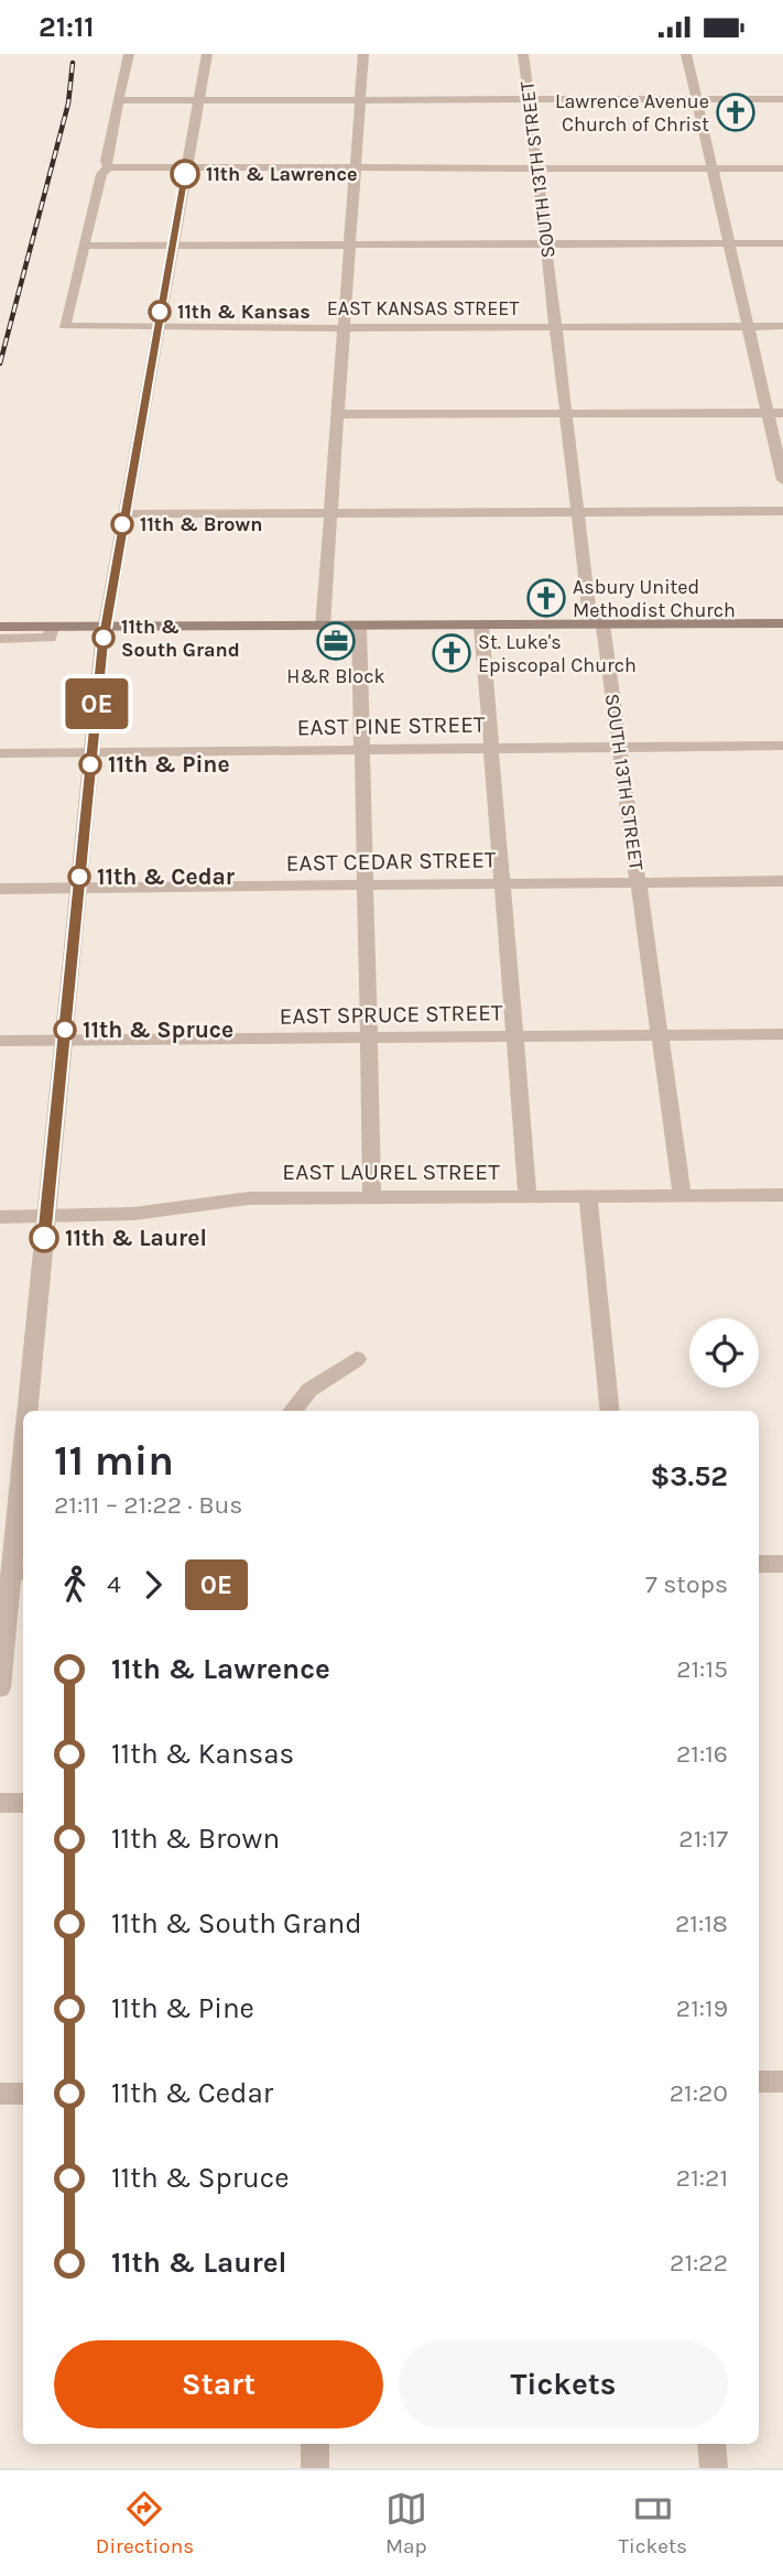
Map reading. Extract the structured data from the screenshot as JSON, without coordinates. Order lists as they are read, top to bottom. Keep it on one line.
{"streets":{"street":["SOUTH 13TH STREET","EAST KANSAS STREET","EAST PINE STREET","EAST CEDAR STREET","EAST SPRUCE STREET","EAST LAUREL STREET"]},"crossings":[["SOUTH 13TH STREET","EAST KANSAS STREET"],["SOUTH 13TH STREET","EAST PINE STREET"],["SOUTH 13TH STREET","EAST CEDAR STREET"],["SOUTH 13TH STREET","EAST SPRUCE STREET"],["SOUTH 13TH STREET","EAST LAUREL STREET"]],"places":{"church":["Lawrence Avenue Church of Christ","Asbury United Methodist Church","St. Luke's Episcopal Church"],"other":["11th & Lawrence","11th & Kansas","11th & Brown","11th & South Grand","11th & Pine","11th & Cedar","11th & Spruce","11th & Laurel"],"office":["H&R Block"]},"lines":["bus line 0E"],"page":{"status":"21:11","on_map":"0E","heading":["11 min","21:11 – 21:22 · Bus","$3.52"],"legs":["4","0E","7 stops"],"list":[{"name":"11th & Lawrence","value":"21:15"},{"name":"11th & Kansas","value":"21:16"},{"name":"11th & Brown","value":"21:17"},{"name":"11th & South Grand","value":"21:18"},{"name":"11th & Pine","value":"21:19"},{"name":"11th & Cedar","value":"21:20"},{"name":"11th & Spruce","value":"21:21"},{"name":"11th & Laurel","value":"21:22"}],"buttons":["Start","Tickets"],"tabs":["Directions","Map","Tickets"]}}
